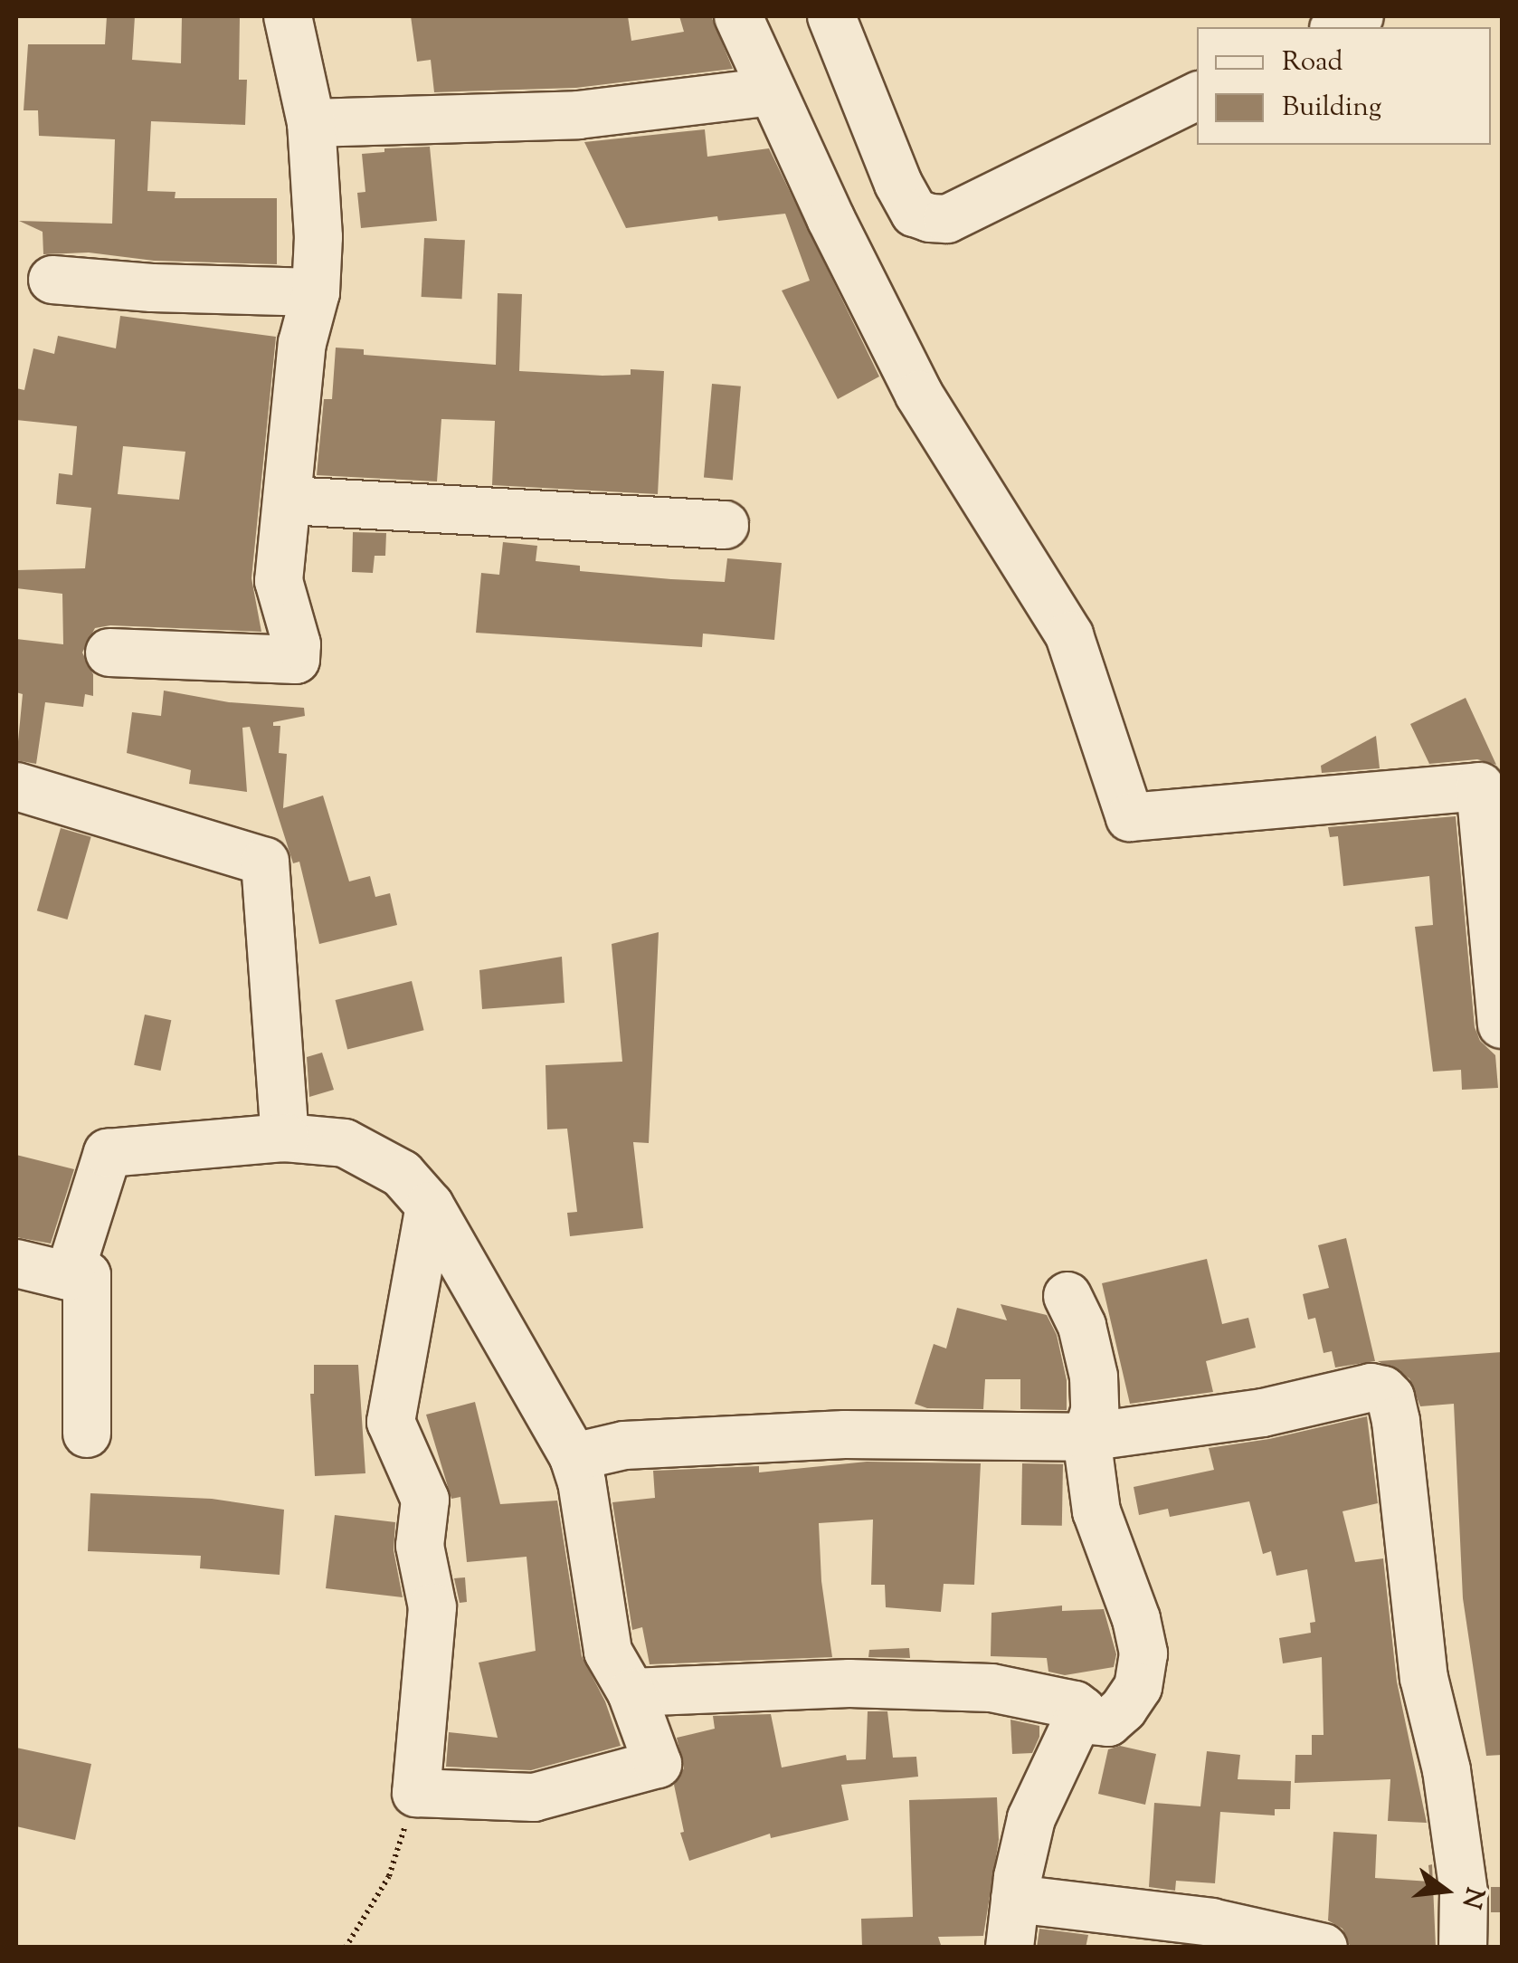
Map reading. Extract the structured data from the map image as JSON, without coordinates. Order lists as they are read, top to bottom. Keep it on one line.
{"legend":["Road","Building"],"north":"right"}
